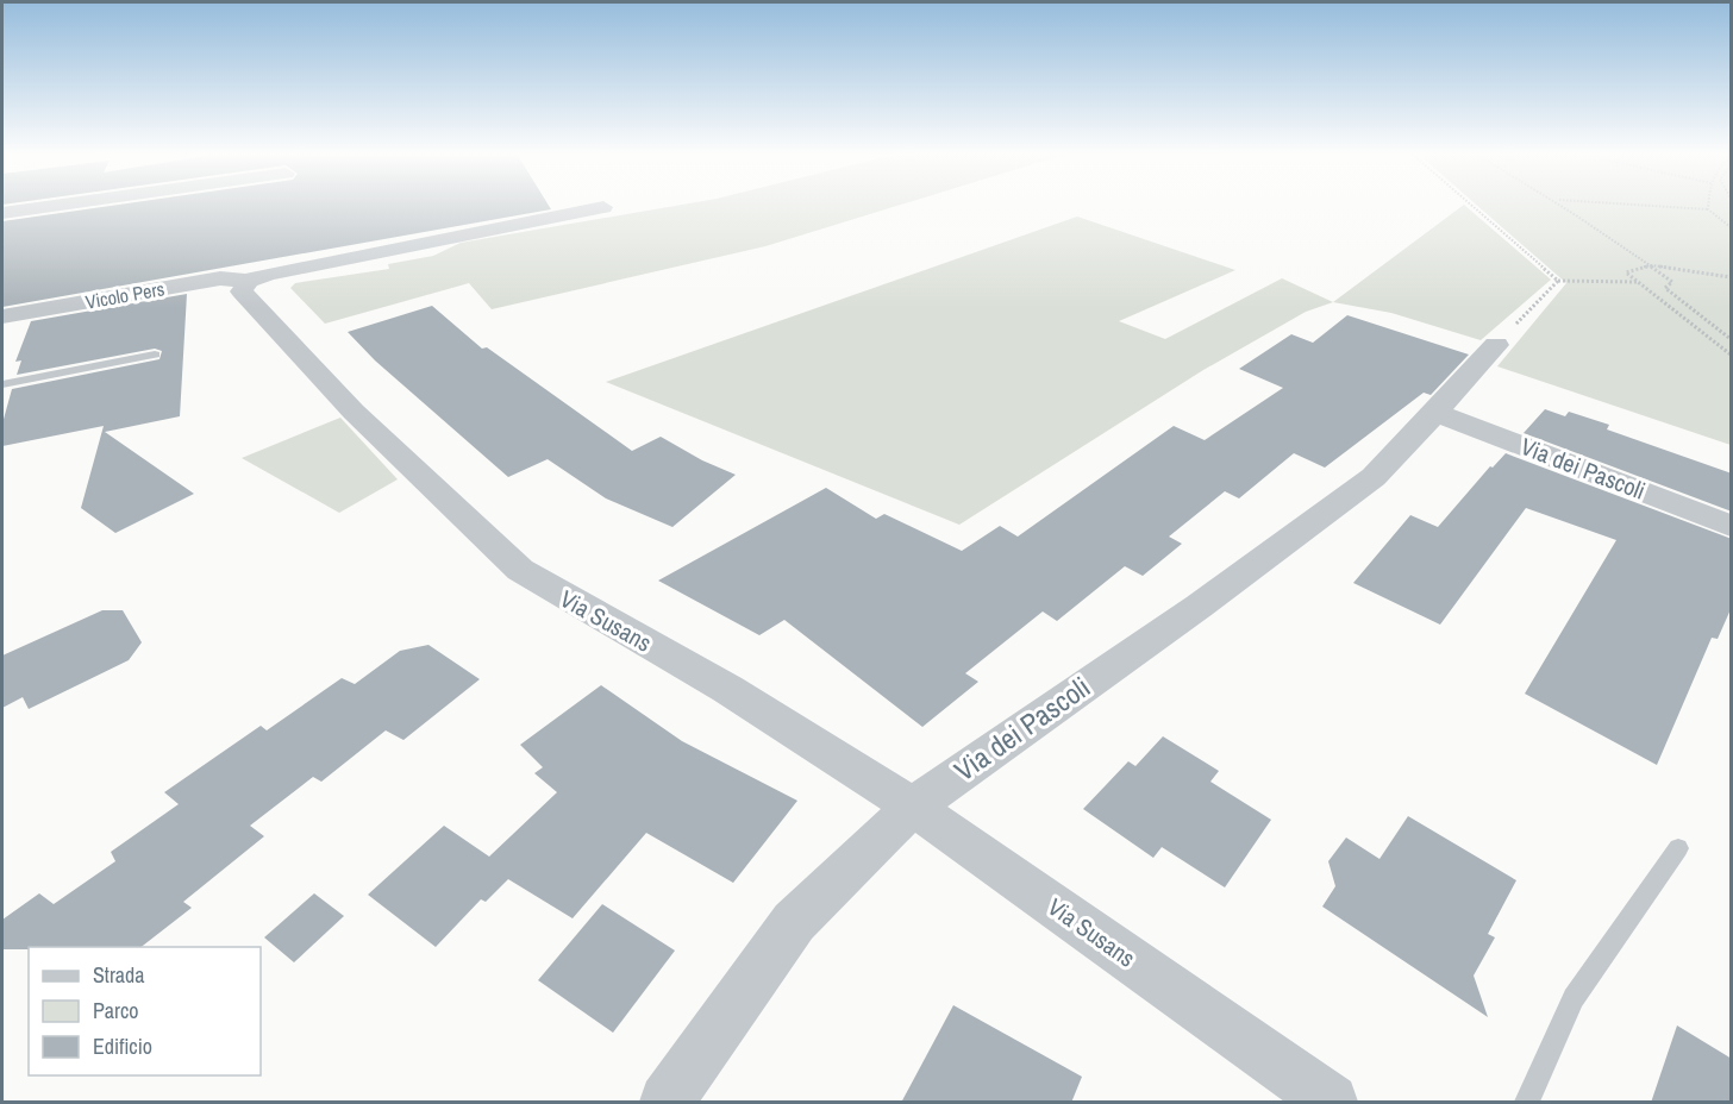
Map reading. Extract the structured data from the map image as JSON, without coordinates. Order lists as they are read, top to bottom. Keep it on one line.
{"streets":{"street":["Vicolo Pers","Via dei Pascoli","Via Susans"]},"crossings":[["Vicolo Pers","Via Susans"],["Via dei Pascoli","Via Susans"]],"legend":["Strada","Parco","Edificio"]}
